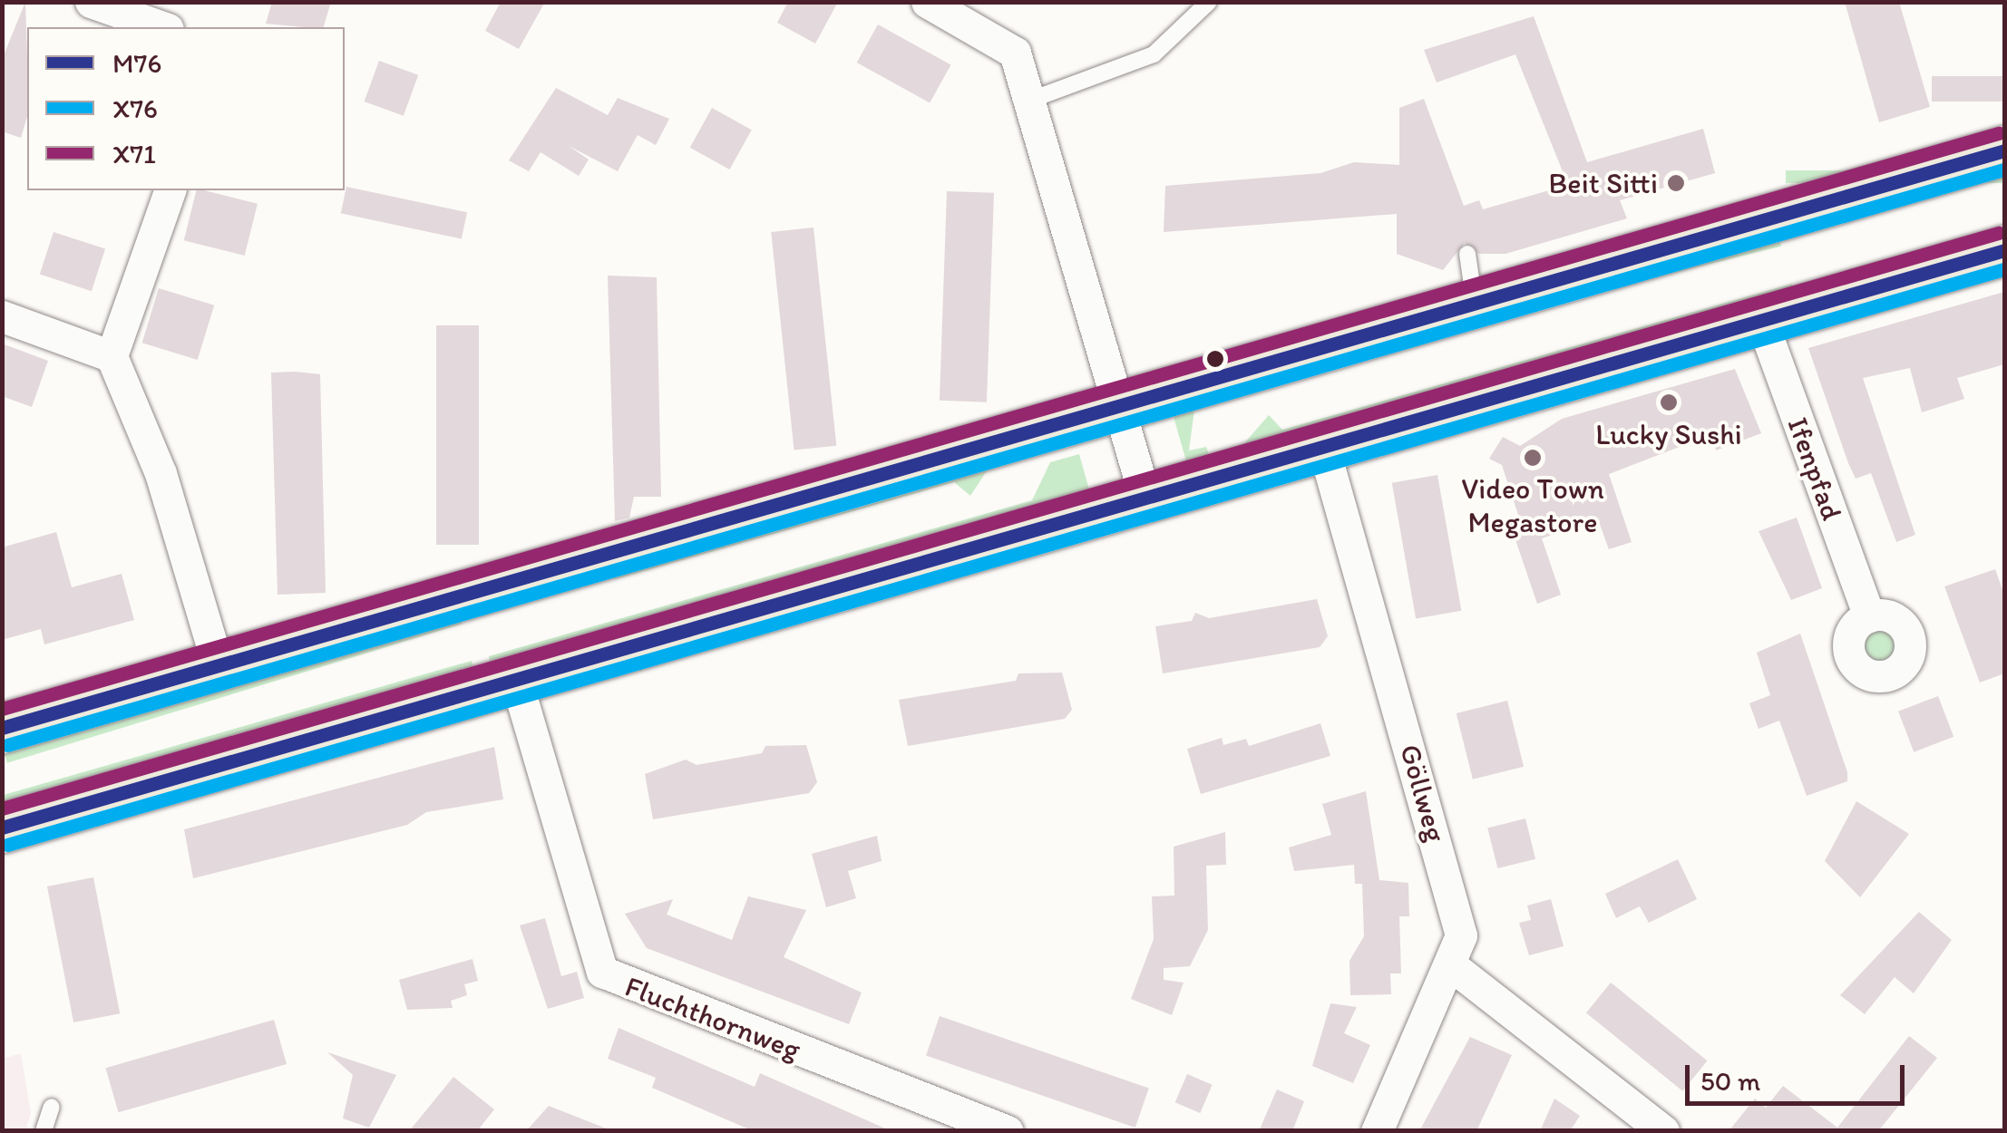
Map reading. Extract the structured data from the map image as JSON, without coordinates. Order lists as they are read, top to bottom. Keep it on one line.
{"streets":{"street":["Ifenpfad","Göllweg","Fluchthornweg"]},"places":["Beit Sitti","Lucky Sushi","Video Town Megastore"],"lines":["transit line X71","transit line M76","transit line X76"],"legend":["M76","X76","X71"],"scale_bar":"50 m"}
